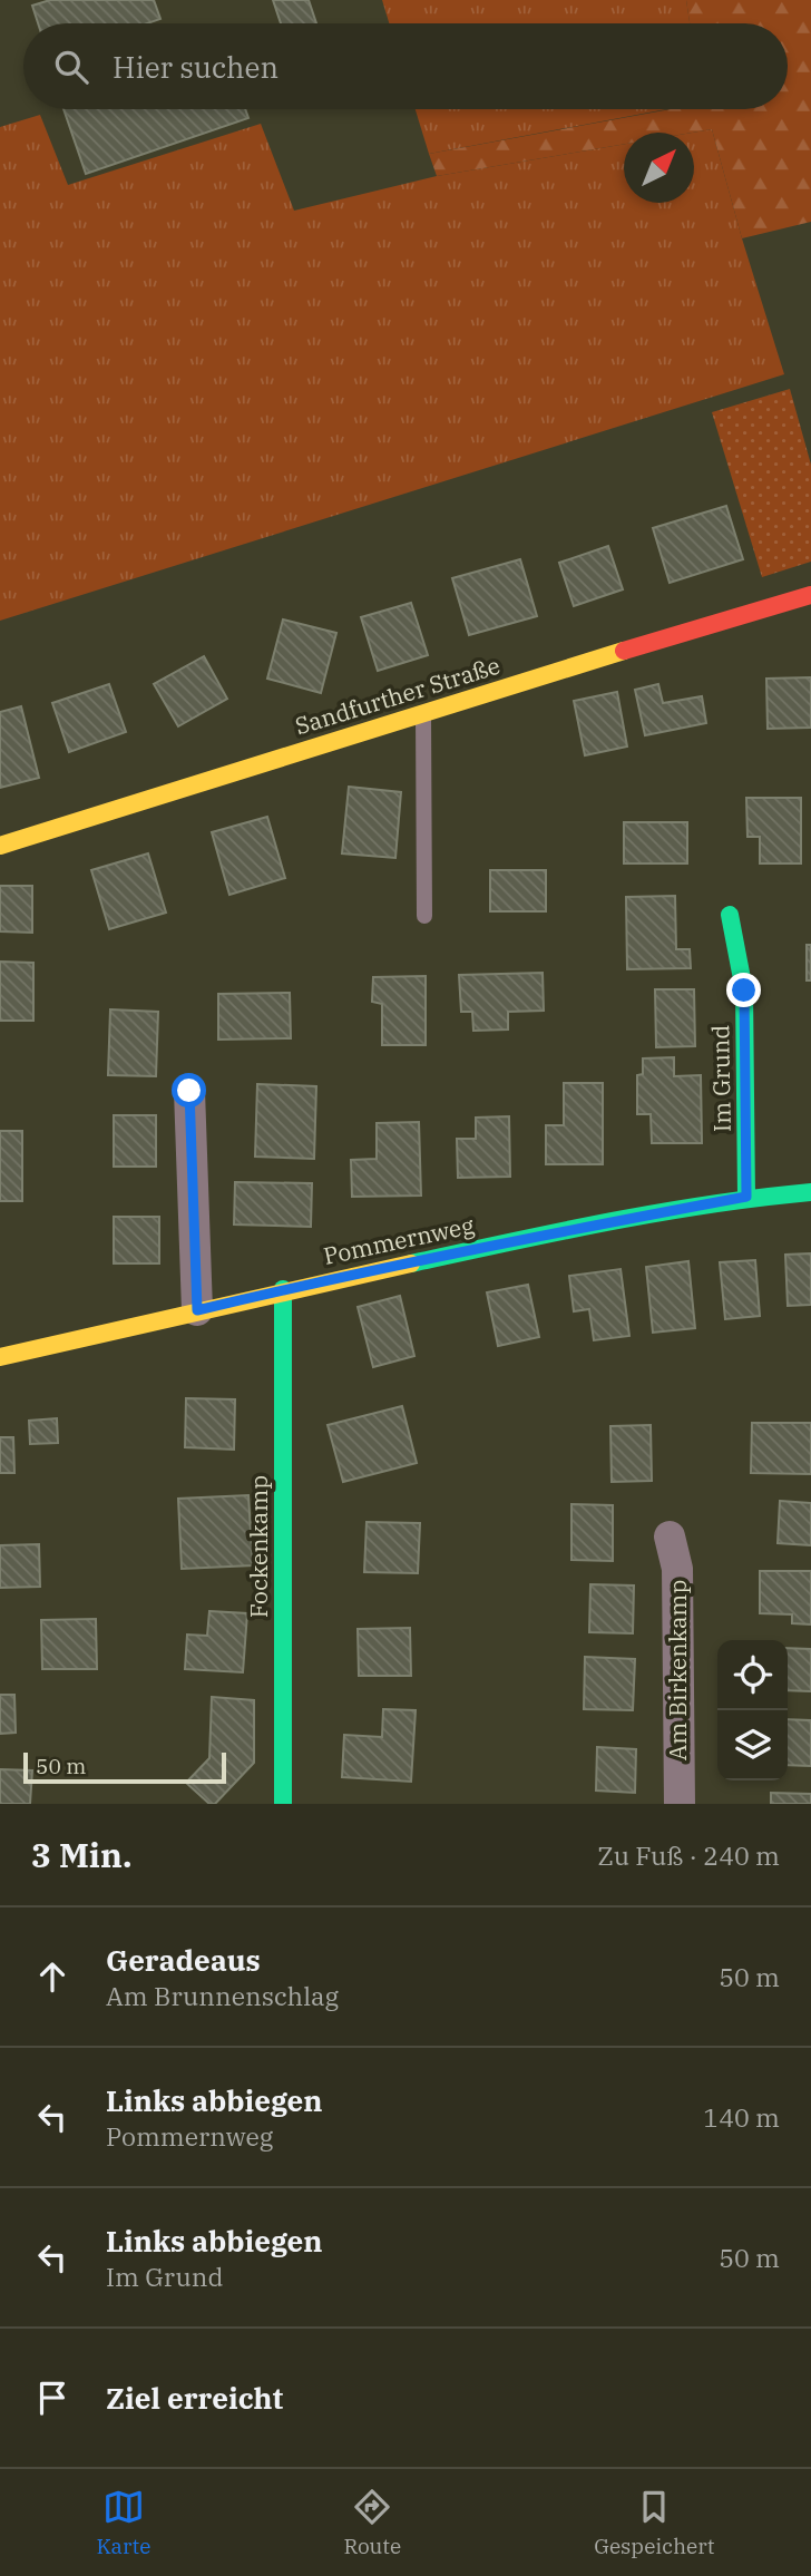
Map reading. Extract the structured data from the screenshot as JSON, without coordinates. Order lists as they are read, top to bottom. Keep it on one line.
{"streets":{"street":["Sandfurther Straße","Im Grund","Pommernweg","Fockenkamp","Am Birkenkamp"]},"crossings":[["Im Grund","Pommernweg"],["Pommernweg","Fockenkamp"]],"scale_bar":"50 m","north":"top right","page":{"search":"Hier suchen","scale":"50 m","heading":["3 Min.","Zu Fuß · 240 m"],"list":[["Geradeaus","Am Brunnenschlag","50 m"],["Links abbiegen","Pommernweg","140 m"],["Links abbiegen","Im Grund","50 m"],"Ziel erreicht"],"nav":["Karte","Route","Gespeichert"]}}
